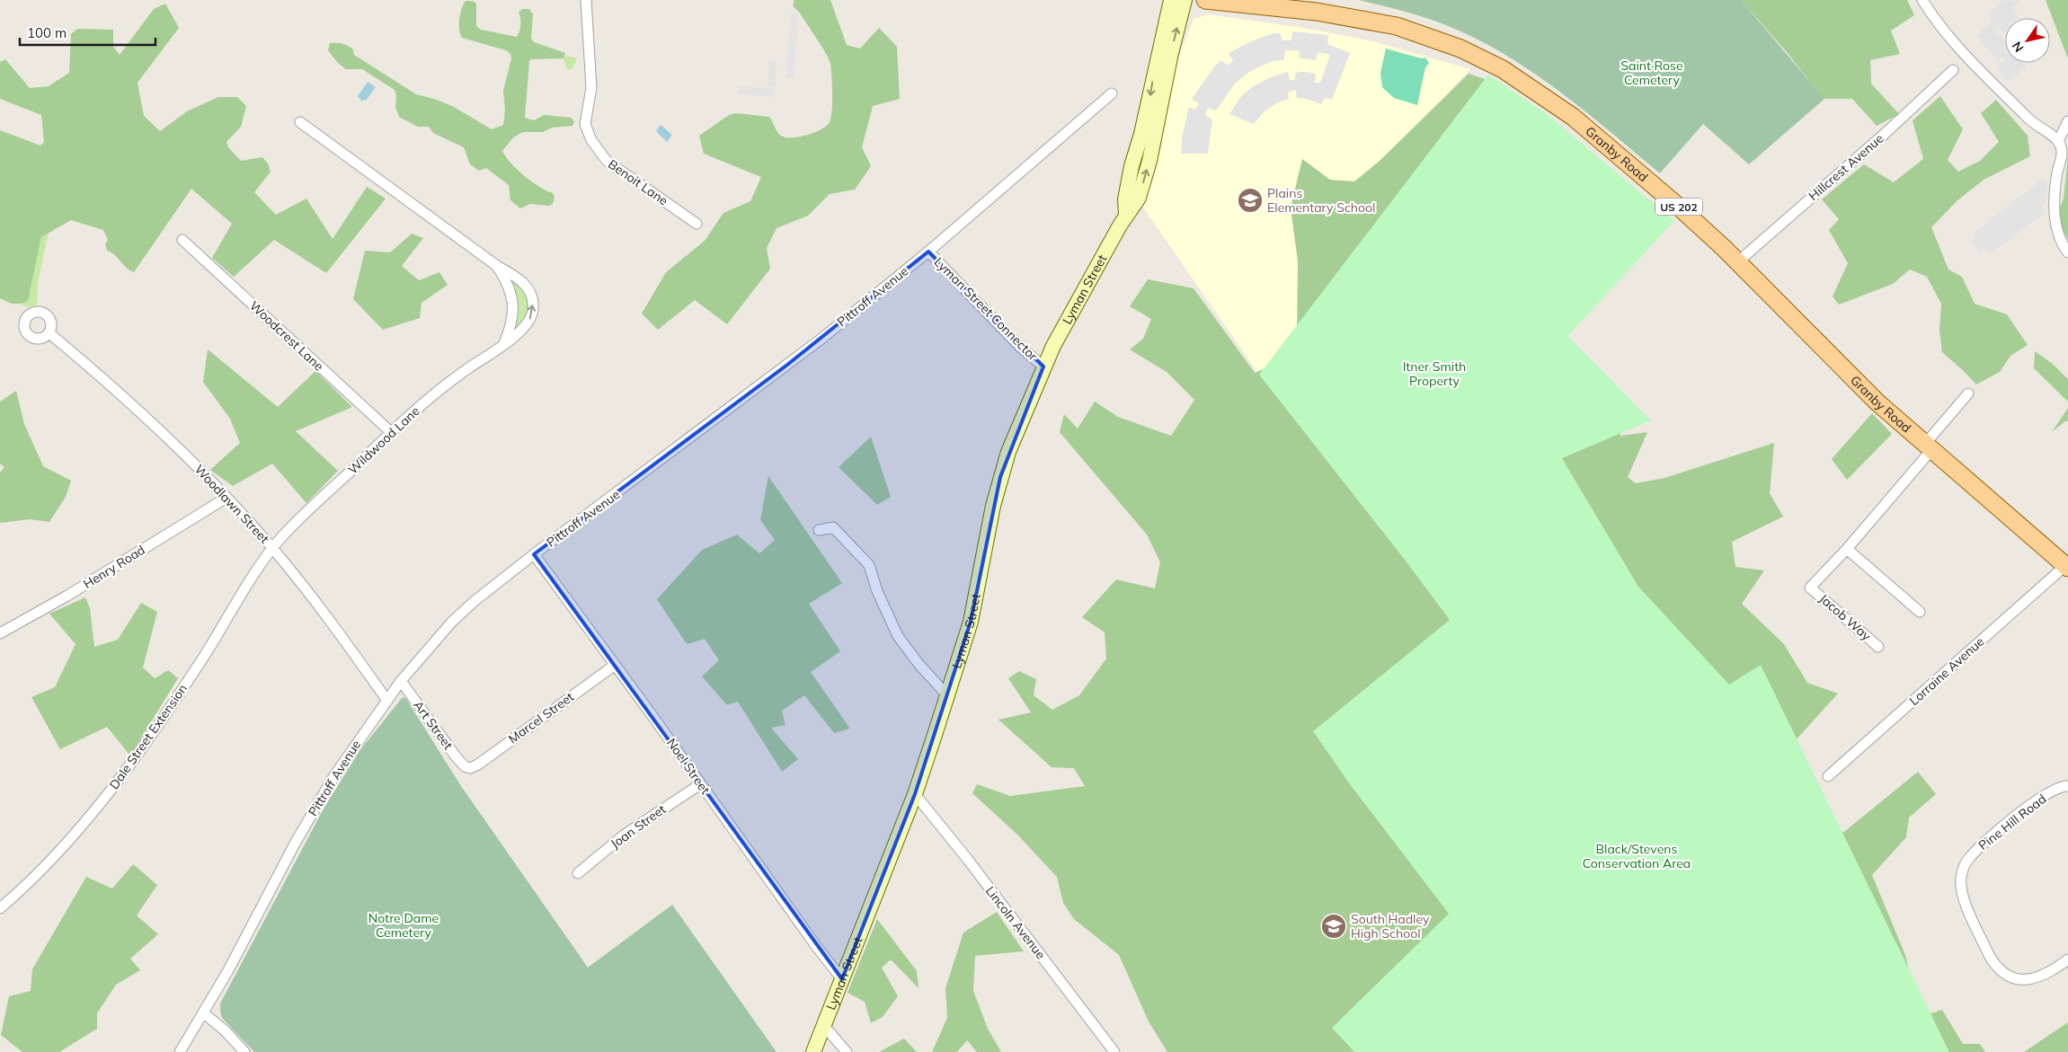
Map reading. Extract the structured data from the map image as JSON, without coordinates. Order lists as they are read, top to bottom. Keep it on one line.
{"streets":{"main road":["Granby Road","US 202","Lyman Street"],"street":["Hillcrest Avenue","Benoit Lane","Pittroff Avenue","Lyman Street Connector","Woodcrest Lane","Wildwood Lane","Woodlawn Street","Henry Road","Jacob Way","Lorraine Avenue","Marcel Street","Art Street","Dale Street Extension","Noel Street","Pine Hill Road","Joan Street","Lincoln Avenue"]},"crossings":[["Granby Road","Hillcrest Avenue"],["Granby Road","Jacob Way"],["Granby Road","Lorraine Avenue"],["Lyman Street","Lyman Street Connector"],["Lyman Street","Noel Street"],["Lyman Street","Lincoln Avenue"],["Pittroff Avenue","Lyman Street Connector"],["Pittroff Avenue","Woodlawn Street"],["Pittroff Avenue","Art Street"],["Pittroff Avenue","Noel Street"],["Woodcrest Lane","Wildwood Lane"],["Wildwood Lane","Woodlawn Street"],["Wildwood Lane","Dale Street Extension"],["Woodlawn Street","Henry Road"],["Woodlawn Street","Dale Street Extension"],["Marcel Street","Art Street"],["Marcel Street","Noel Street"],["Noel Street","Joan Street"]],"parks":["Saint Rose Cemetery","Itner Smith Property","Black/Stevens Conservation Area","Notre Dame Cemetery"],"places":{"school or university":["Plains Elementary School","South Hadley High School"]},"scale_bar":"100 m","north":"bottom left"}
